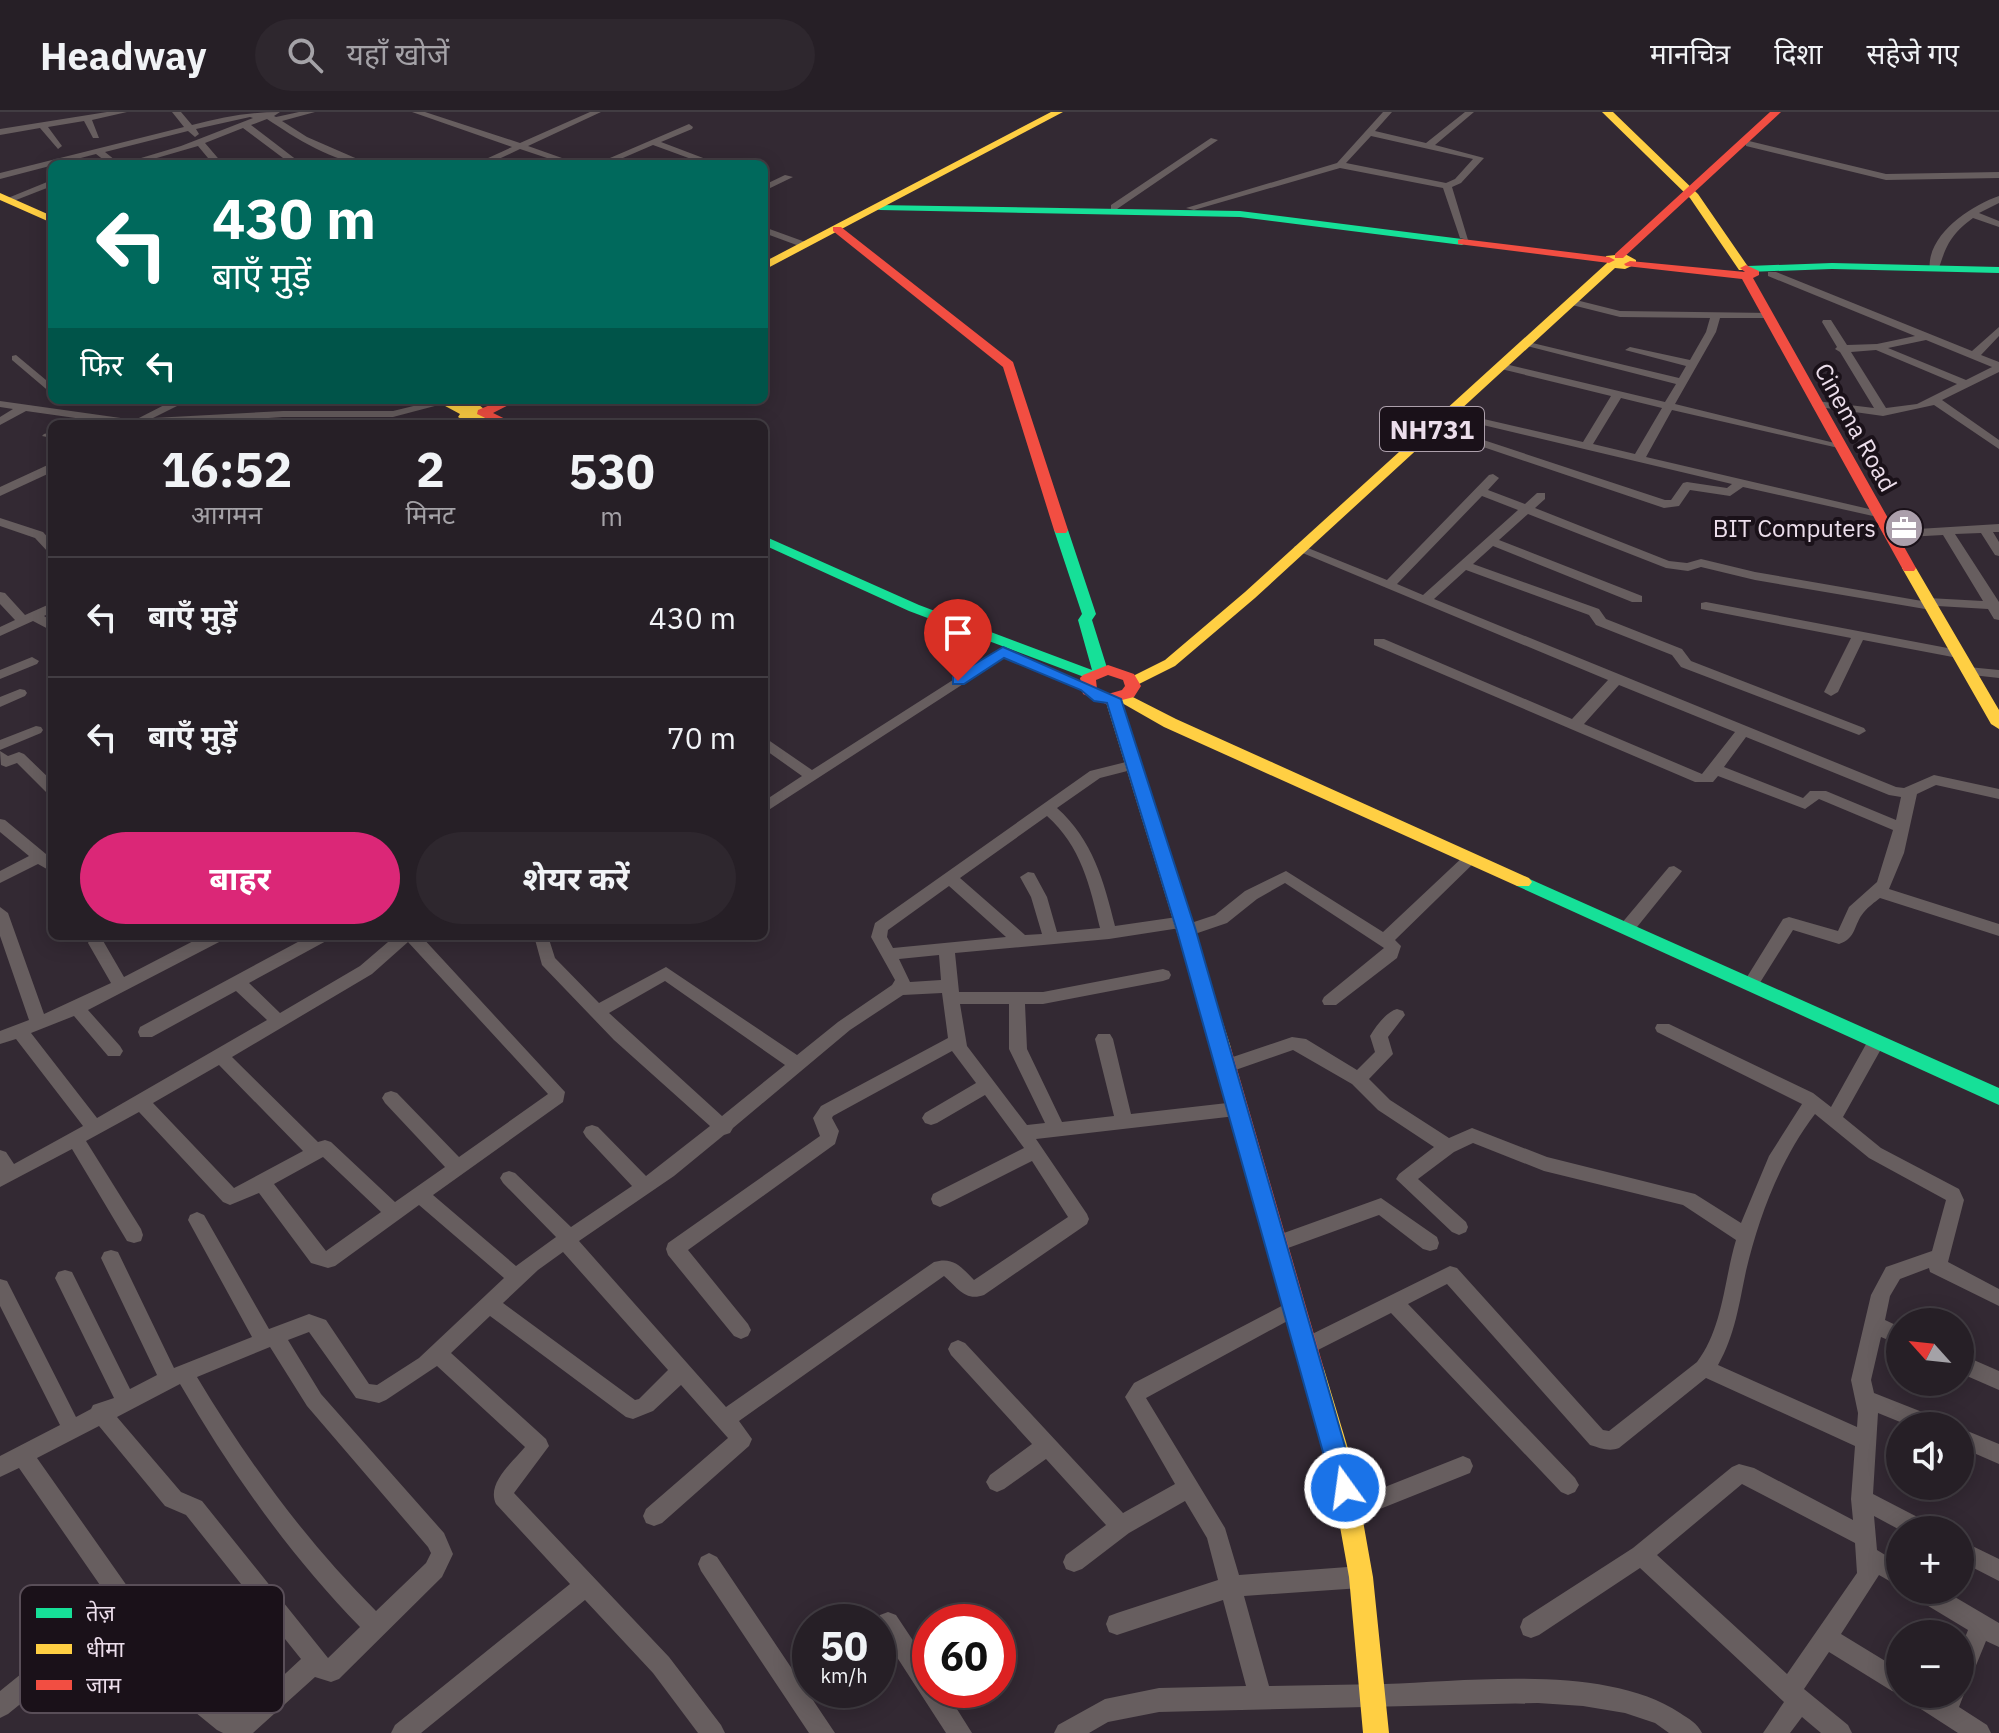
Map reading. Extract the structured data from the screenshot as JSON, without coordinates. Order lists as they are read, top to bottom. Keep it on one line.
{"streets":{"main road":["Cinema Road","NH731"]},"places":{"office":["BIT Computers"]},"legend":["तेज़","धीमा","जाम"],"north":"top left","page":{"header":"Headway","search":"यहाँ खोजें","nav":["मानचित्र","दिशा","सहेजे गए"],"turn":["430 m","बाएँ मुड़ें"],"then":"फिर","eta":["16:52","आगमन","2","मिनट","530","m"],"list":[{"name":"बाएँ मुड़ें","value":"430 m"},{"name":"बाएँ मुड़ें","value":"70 m"}],"buttons":["बाहर","शेयर करें"],"map_buttons":["+","−"],"speed":"50 km/h","limit":"60"}}
